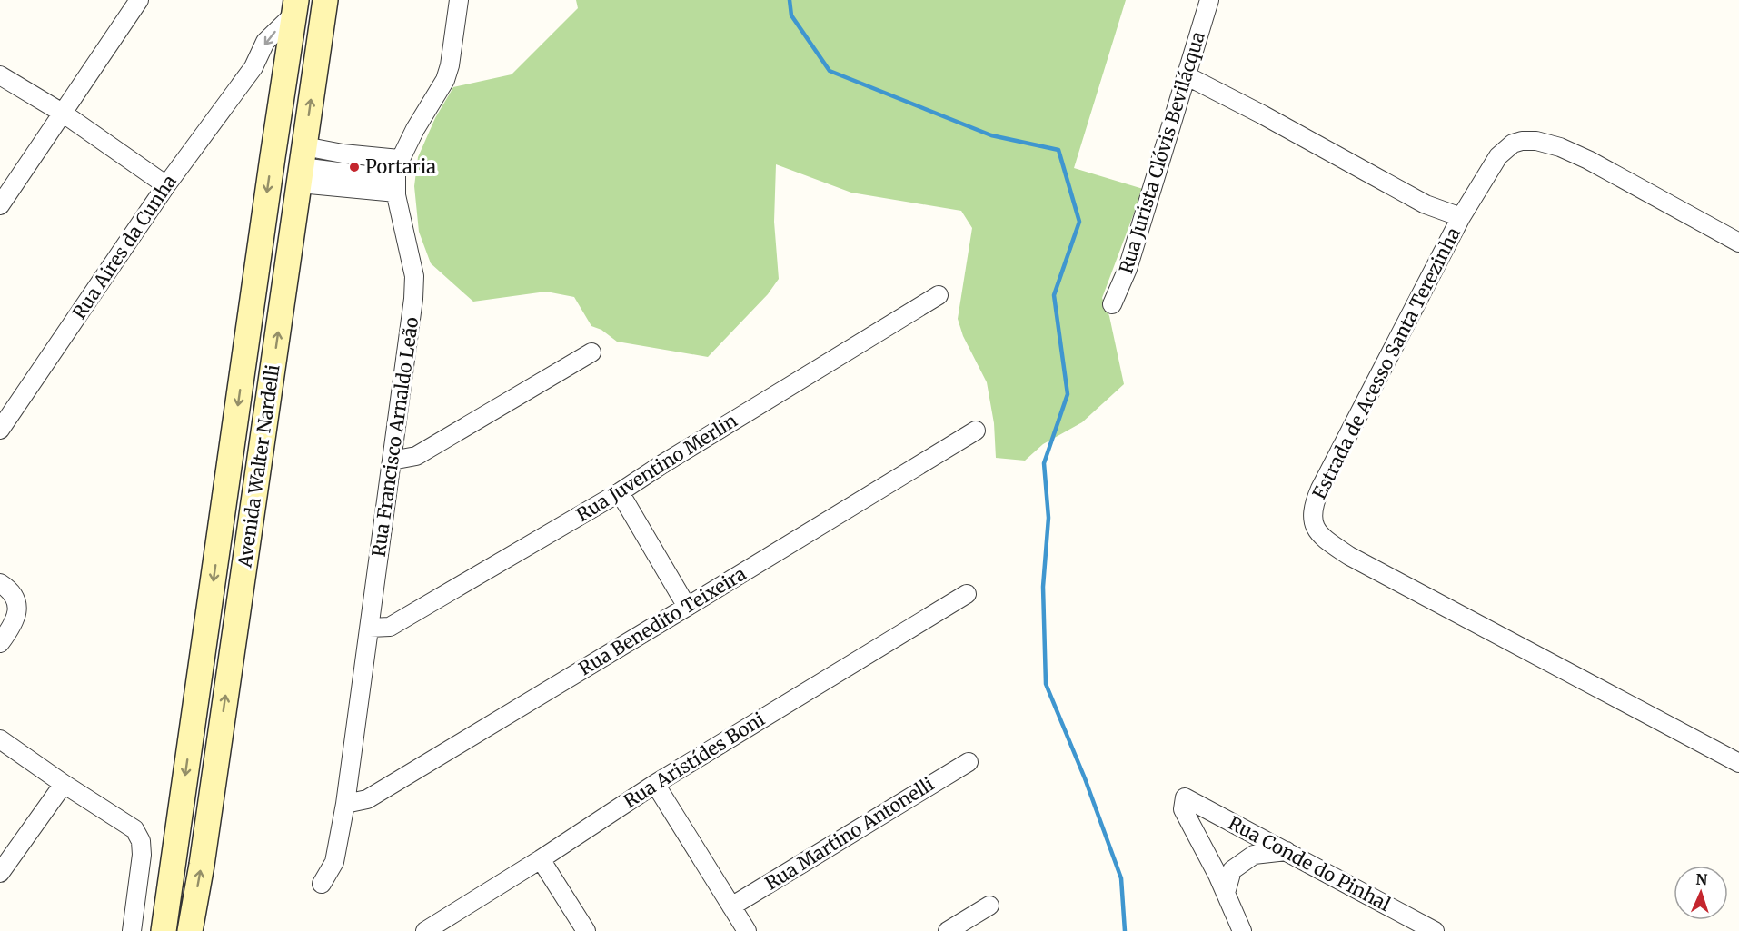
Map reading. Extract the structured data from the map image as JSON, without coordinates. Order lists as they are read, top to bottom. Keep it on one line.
{"streets":{"street":["Rua Jurista Clóvis Bevilácqua","Rua Aires da Cunha","Estrada de Acesso Santa Terezinha","Rua Francisco Arnaldo Leão","Avenida Walter Nardelli","Rua Juventino Merlin","Rua Benedito Teixeira","Rua Aristídes Boni","Rua Martino Antonelli","Rua Conde do Pinhal"]},"crossings":[["Rua Aires da Cunha","Avenida Walter Nardelli"],["Rua Francisco Arnaldo Leão","Rua Juventino Merlin"],["Rua Francisco Arnaldo Leão","Rua Benedito Teixeira"]],"places":["Portaria"],"north":"top"}
